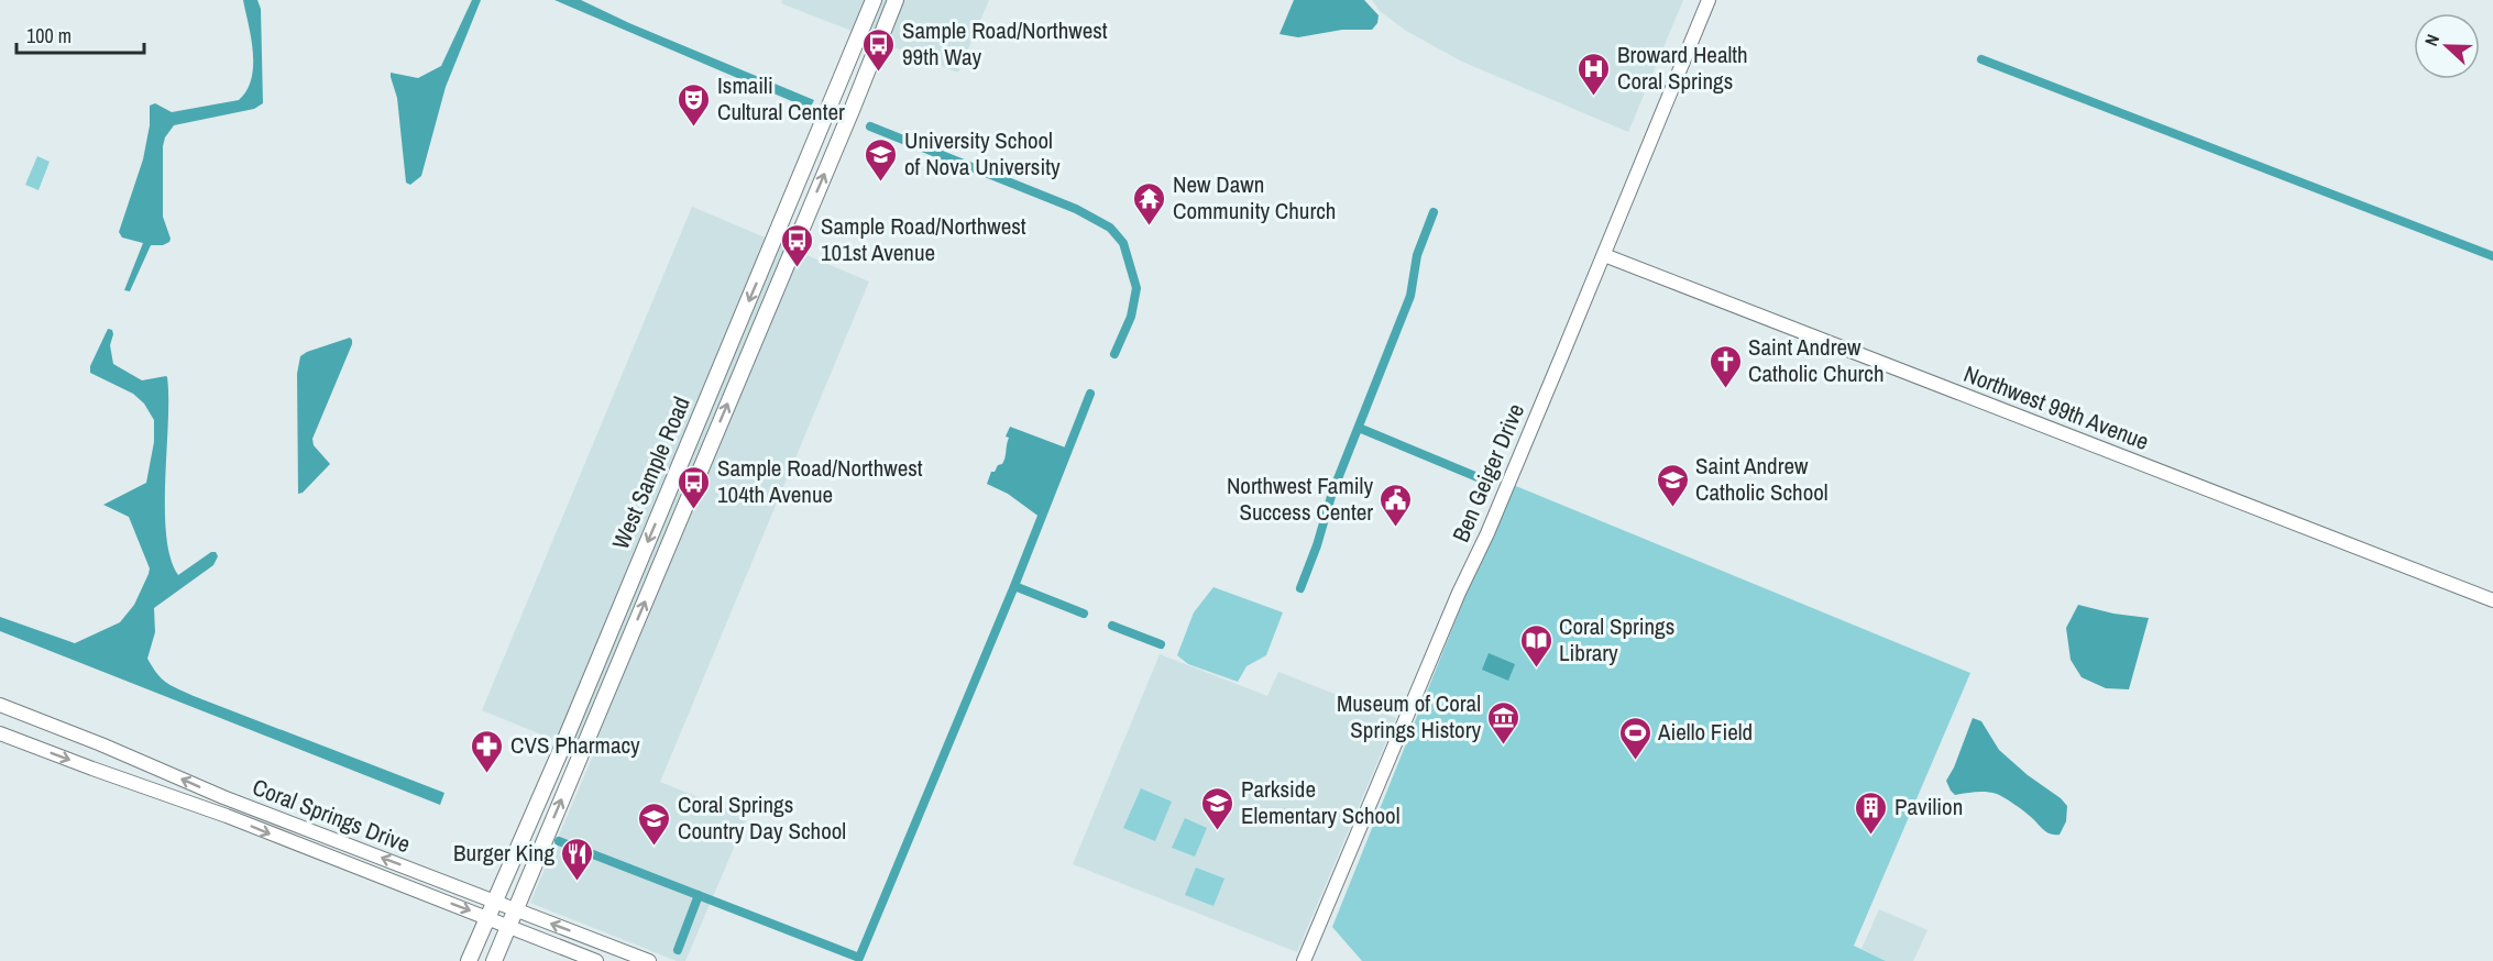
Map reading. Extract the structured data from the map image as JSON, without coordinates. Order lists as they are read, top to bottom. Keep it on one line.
{"streets":{"main road":["West Sample Road"],"street":["Northwest 99th Avenue","Ben Geiger Drive","Coral Springs Drive"]},"crossings":[["Northwest 99th Avenue","Ben Geiger Drive"],["West Sample Road","Coral Springs Drive"]],"places":{"bus stop":["Sample Road/Northwest 99th Way","Sample Road/Northwest 101st Avenue","Sample Road/Northwest 104th Avenue"],"hospital":["Broward Health Coral Springs"],"theatre":["Ismaili Cultural Center"],"school or university":["University School of Nova University","Saint Andrew Catholic School","Parkside Elementary School","Coral Springs Country Day School"],"temple":["New Dawn Community Church"],"church":["Saint Andrew Catholic Church"],"public building":["Northwest Family Success Center"],"library":["Coral Springs Library"],"museum":["Museum of Coral Springs History"],"sports":["Aiello Field"],"pharmacy":["CVS Pharmacy"],"building":["Pavilion"],"restaurant":["Burger King"]},"scale_bar":"100 m","north":"left"}
